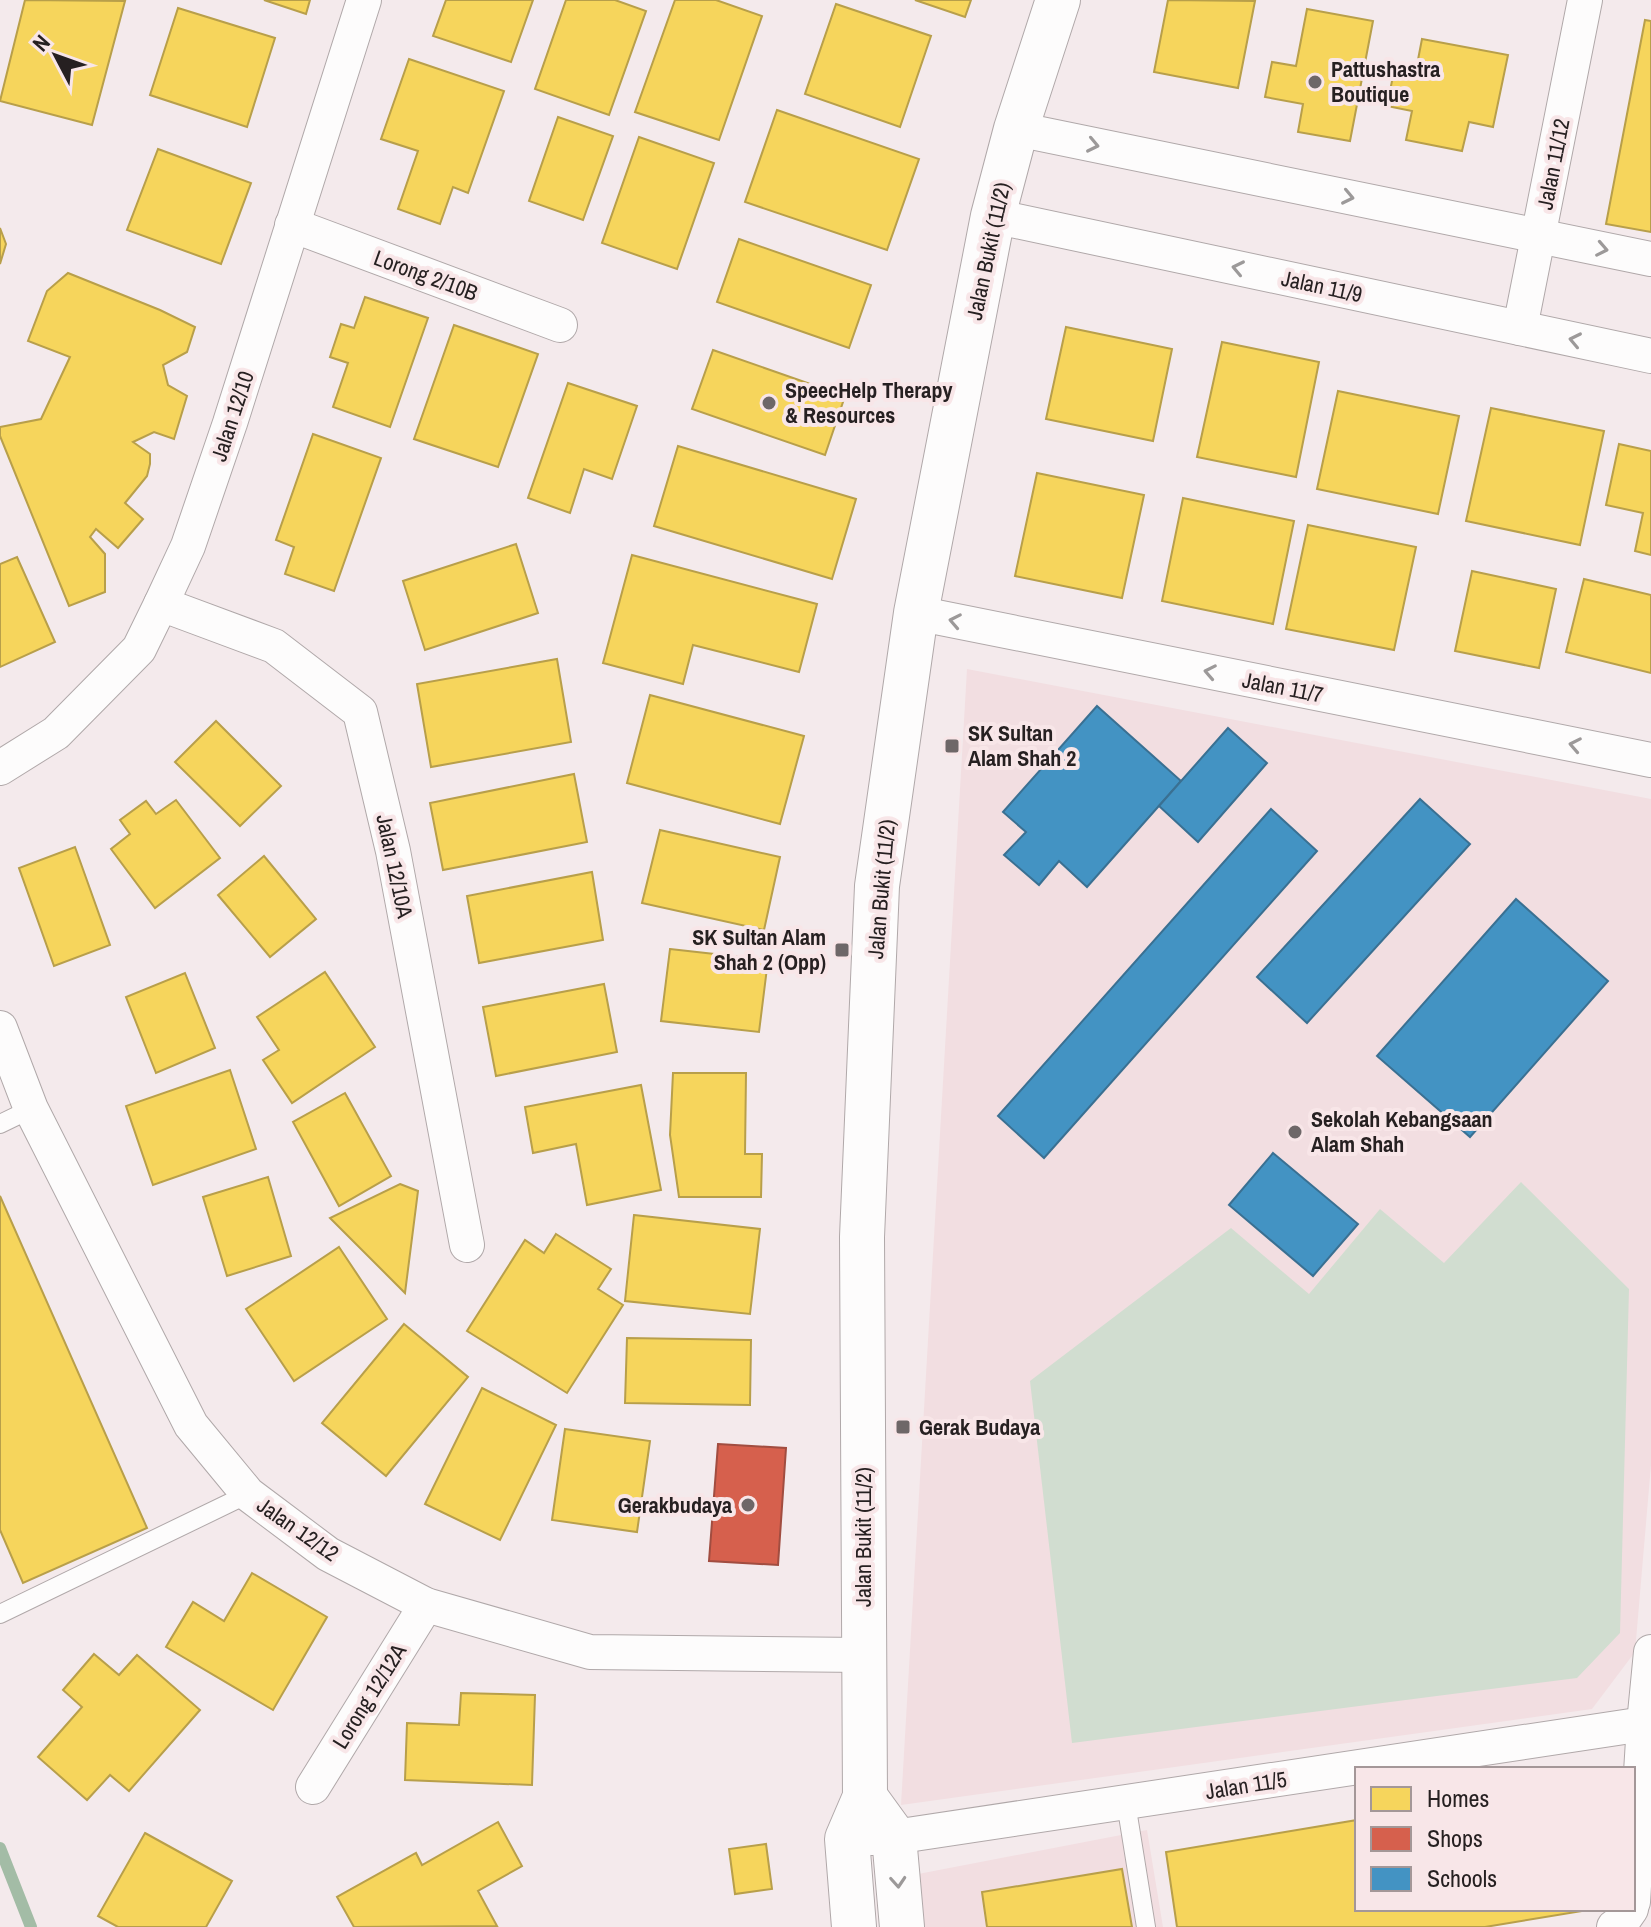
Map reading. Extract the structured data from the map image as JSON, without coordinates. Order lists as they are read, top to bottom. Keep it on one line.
{"streets":{"street":["Jalan 11/12","Jalan Bukit (11/2)","Lorong 2/10B","Jalan 11/9","Jalan 12/10","Jalan 11/7","Jalan 12/10A","Jalan 12/12","Lorong 12/12A","Jalan 11/5"]},"crossings":[["Jalan 11/12","Jalan 11/9"],["Jalan Bukit (11/2)","Jalan 11/9"],["Jalan Bukit (11/2)","Jalan 11/7"],["Jalan Bukit (11/2)","Jalan 12/12"],["Jalan Bukit (11/2)","Jalan 11/5"],["Lorong 2/10B","Jalan 12/10"],["Jalan 12/10","Jalan 12/10A"],["Jalan 12/12","Lorong 12/12A"]],"one_way":["Jalan 11/7"],"places":{"other":["Pattushastra Boutique","SpeecHelp Therapy & Resources","Sekolah Kebangsaan Alam Shah","Gerakbudaya"],"transit":["SK Sultan Alam Shah 2","SK Sultan Alam Shah 2 (Opp)","Gerak Budaya"]},"legend":["Homes","Shops","Schools"],"north":"top left"}
